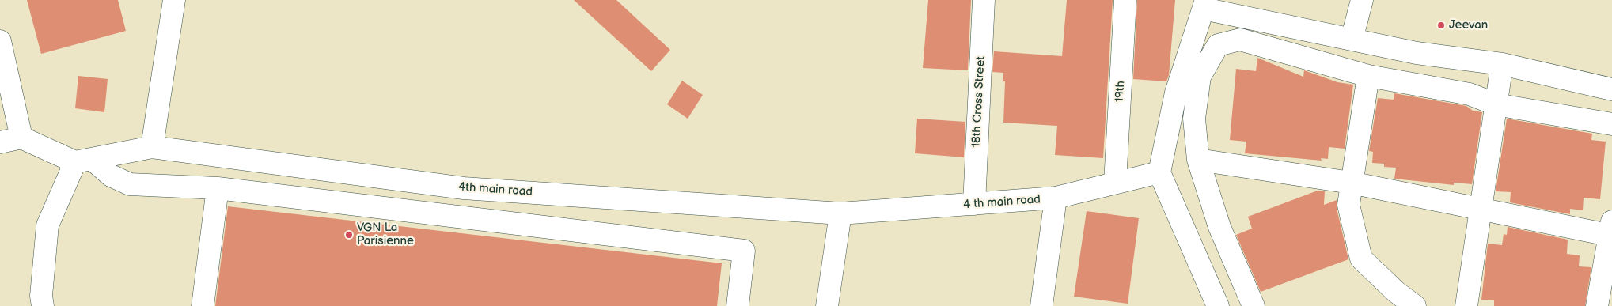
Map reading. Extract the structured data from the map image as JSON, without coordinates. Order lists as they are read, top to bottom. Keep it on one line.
{"streets":{"street":["19th","18th Cross Street","4th main road","4 th main road"]},"crossings":[["19th","4 th main road"],["18th Cross Street","4 th main road"],["4th main road","4 th main road"]],"places":["Jeevan","VGN La Parisienne"]}
